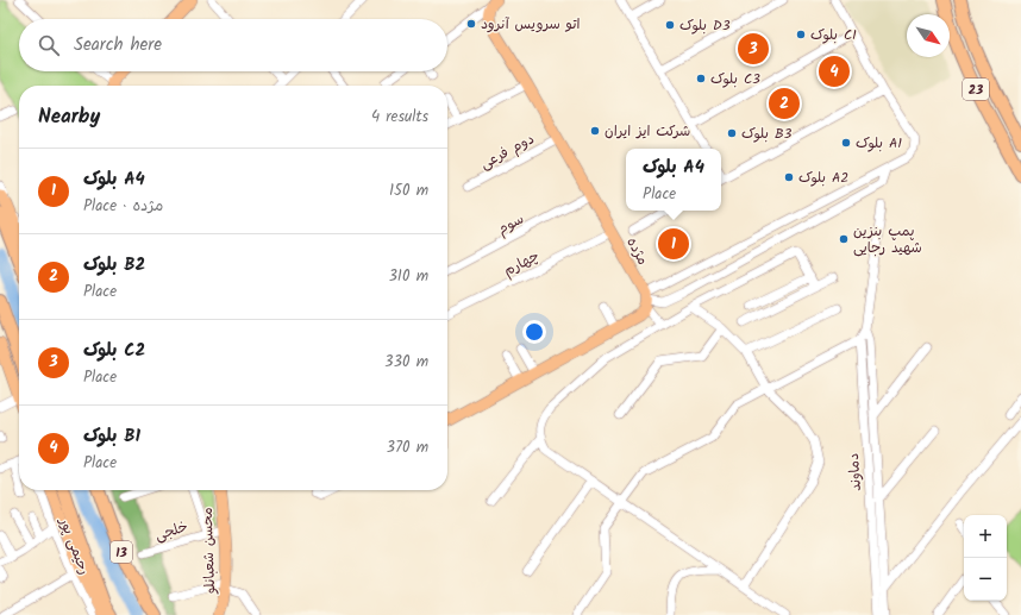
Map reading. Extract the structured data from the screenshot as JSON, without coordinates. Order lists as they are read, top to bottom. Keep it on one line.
{"streets":{"highway":["23","13"],"main road":["مژده","محسن شعبانلو"],"street":["دوم فرعی","سوم","چهارم","دماوند","خلجی","رحیمی پور"]},"crossings":[["دوم فرعی","مژده"],["سوم","مژده"],["مژده","چهارم"],["خلجی","محسن شعبانلو"]],"places":["اتو سرویس آنرود","بلوک D3","بلوک C1","بلوک C3","شرکت ایز ایران","بلوک B3","بلوک A1","بلوک A2","پمپ بنزین شهید رجایی"],"north":"bottom right","page":{"search":"Search here","pins":["3","4","2","1"],"heading":["Nearby","4 results"],"list":[{"mark":"1","name":"بلوک A4","note":"Place · مژده","value":"150 m"},{"mark":"2","name":"بلوک B2","note":"Place","value":"310 m"},{"mark":"3","name":"بلوک C2","note":"Place","value":"330 m"},{"mark":"4","name":"بلوک B1","note":"Place","value":"370 m"}],"popup":["بلوک A4","Place"],"map_buttons":["+","−"]}}
